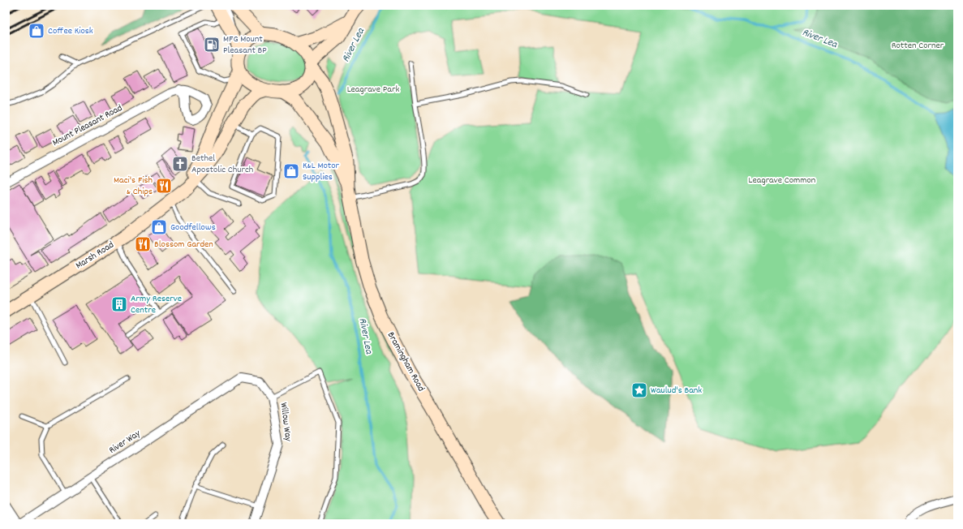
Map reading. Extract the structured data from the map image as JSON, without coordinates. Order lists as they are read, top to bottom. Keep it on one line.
{"streets":{"main road":["Marsh Road","Bramingham Road"],"street":["Mount Pleasant Road","Willow Way","River Way"]},"crossings":[["Marsh Road","Bramingham Road"],["Willow Way","River Way"]],"water":["River Lea"],"parks":["Rotten Corner","Leagrave Park","Leagrave Common"],"places":{"shop":["Coffee Kiosk","K&L Motor Supplies","Goodfellows"],"fuel station":["MFG Mount Pleasant BP"],"church":["Bethel Apostolic Church"],"restaurant":["Maci's Fish & Chips","Blossom Garden"],"building":["Army Reserve Centre"],"place":["Waulud's Bank"]}}
